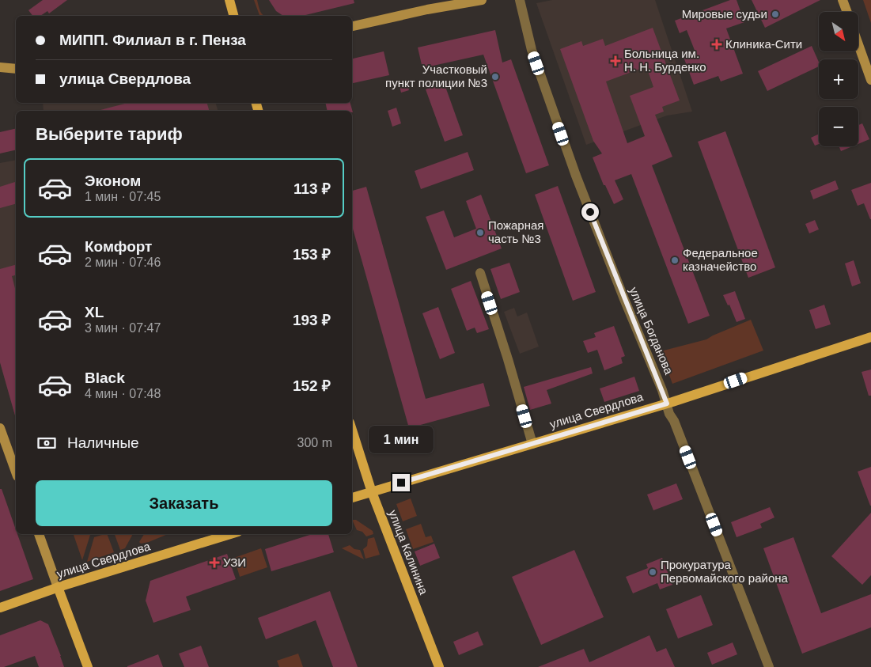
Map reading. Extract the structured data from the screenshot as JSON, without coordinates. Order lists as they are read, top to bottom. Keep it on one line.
{"streets":{"main road":["улица Свердлова","улица Калинина"],"street":["улица Богданова"]},"crossings":[["улица Богданова","улица Свердлова"],["улица Свердлова","улица Калинина"]],"places":{"other":["Мировые судьи","Участковый пункт полиции №3","Пожарная часть №3","Федеральное казначейство","Прокуратура Первомайского района"],"health":["Клиника-Сити","Больница им. Н. Н. Бурденко","УЗИ"]},"north":"bottom right","page":{"map_buttons":["+","−"],"banner":["МИПП. Филиал в г. Пенза","улица Свердлова"],"heading":"Выберите тариф","list":[{"name":"Эконом","note":"1 мин · 07:45","value":"113 ₽"},{"name":"Комфорт","note":"2 мин · 07:46","value":"153 ₽"},{"name":"XL","note":"3 мин · 07:47","value":"193 ₽"},{"name":"Black","note":"4 мин · 07:48","value":"152 ₽"}],"pay":["Наличные","300 m"],"bubble":"1 мин","buttons":"Заказать"}}
